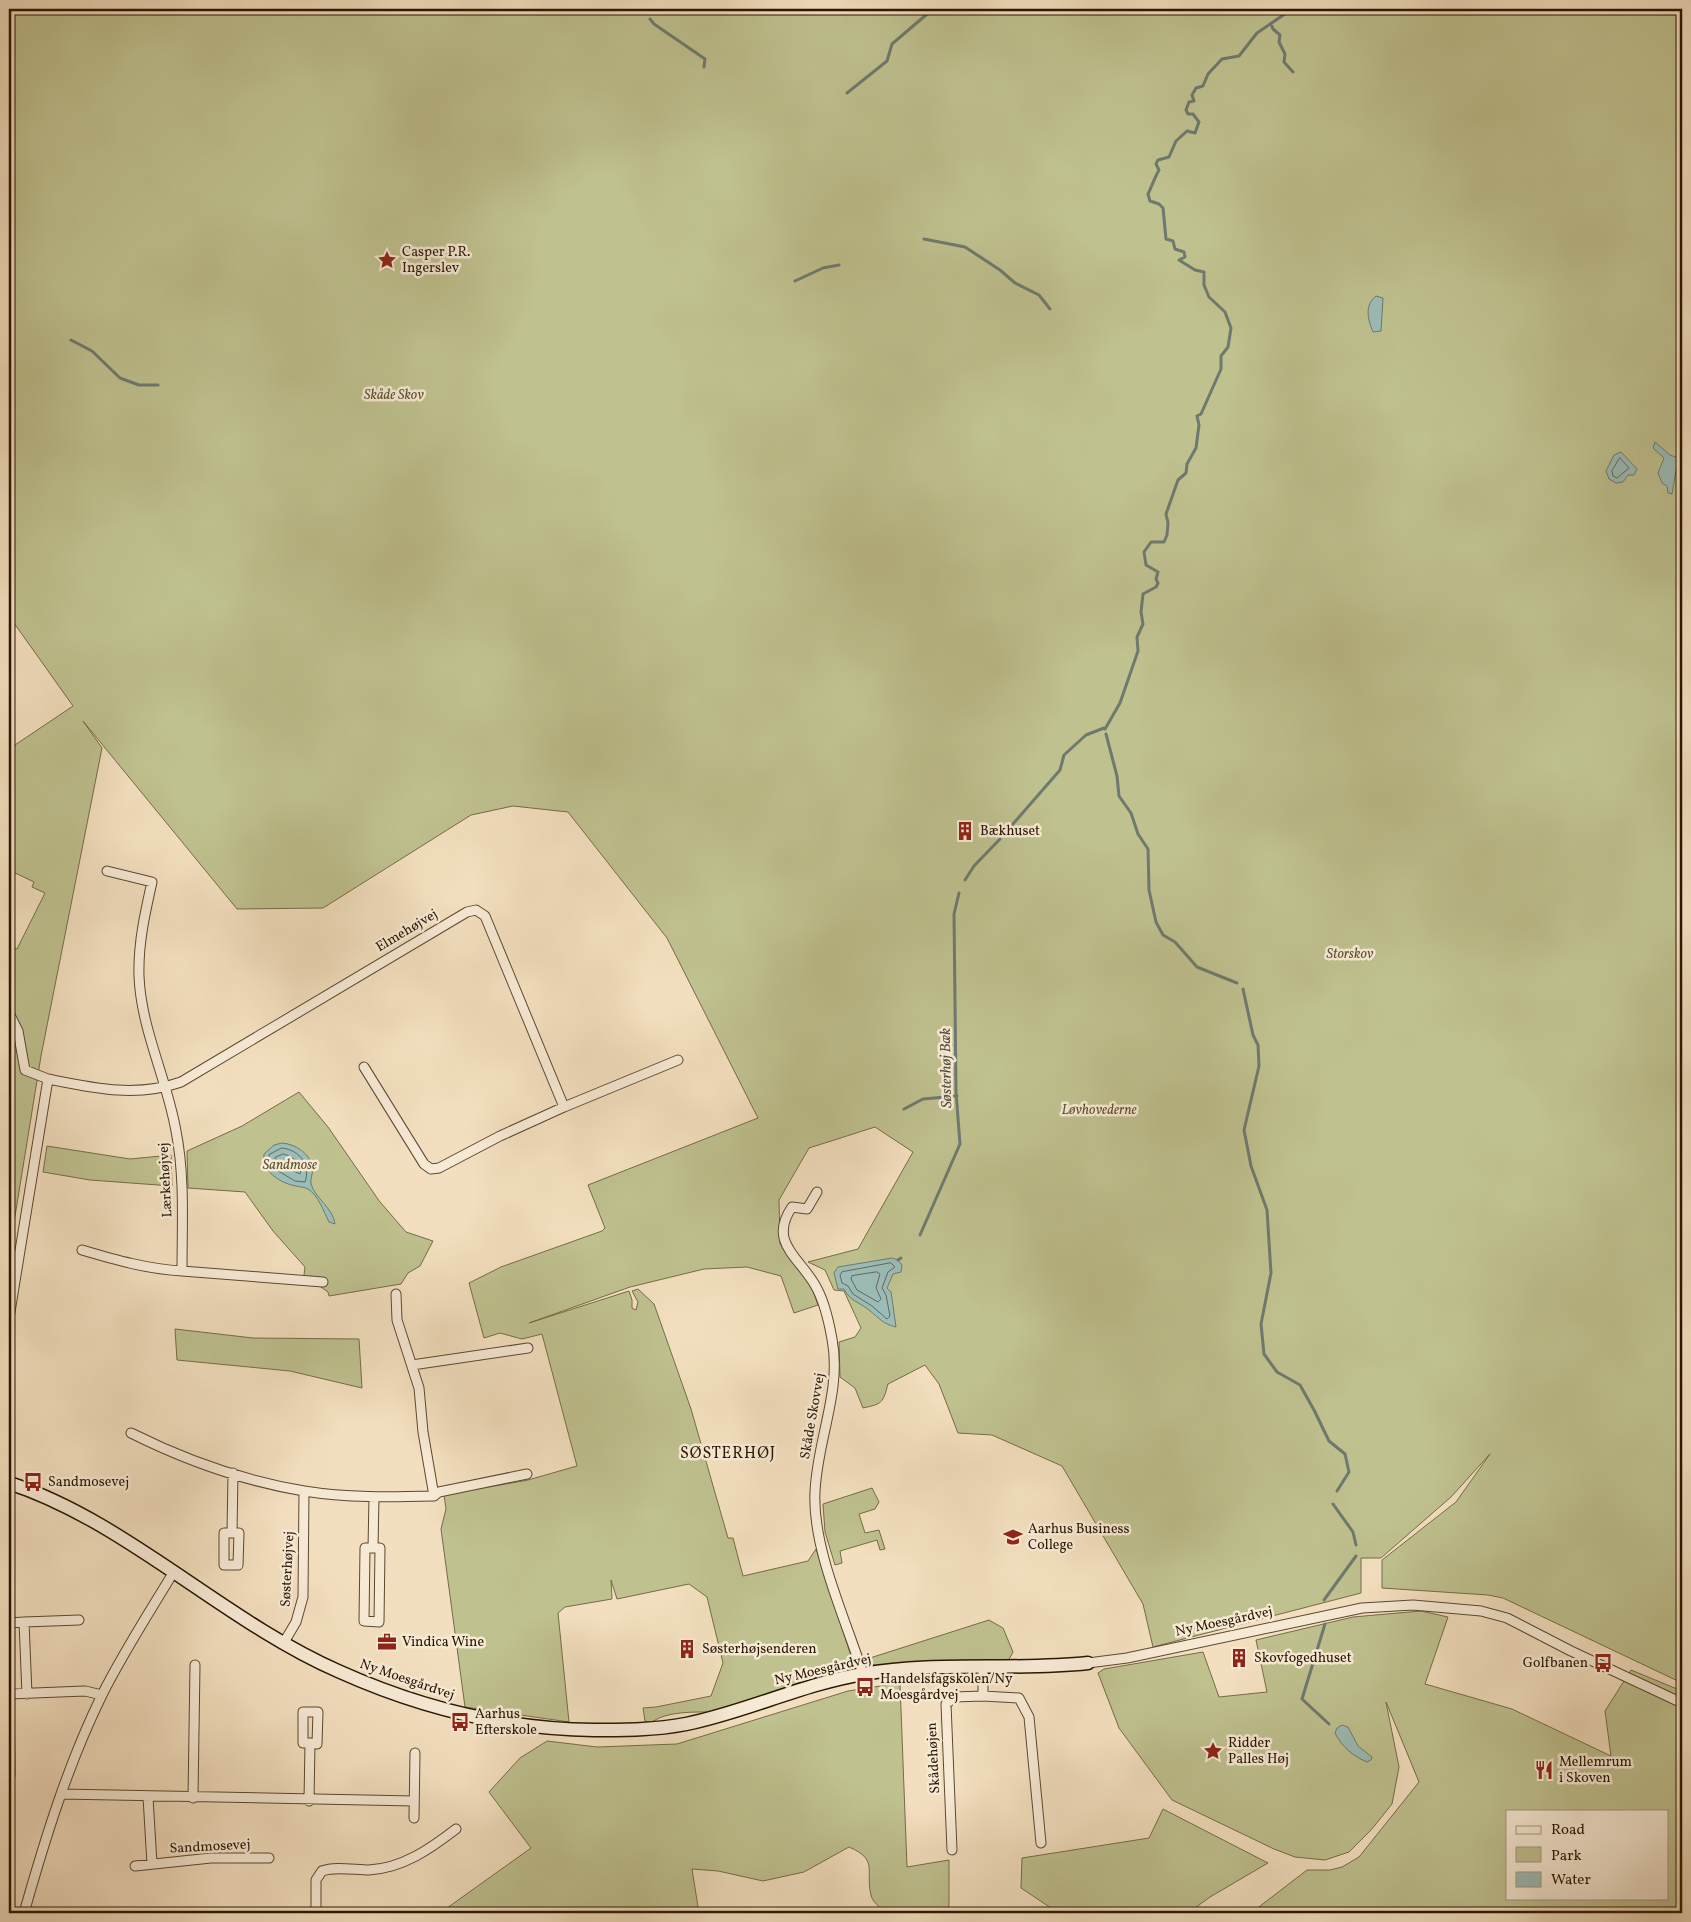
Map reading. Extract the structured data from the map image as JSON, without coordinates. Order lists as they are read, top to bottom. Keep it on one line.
{"streets":{"street":["Elmehøjvej","Lærkehøjvej","Skåde Skovvej","Søsterhøjvej","Ny Moesgårdvej","Skådehøjen","Sandmosevej"]},"crossings":[["Elmehøjvej","Lærkehøjvej"],["Skåde Skovvej","Ny Moesgårdvej"],["Søsterhøjvej","Ny Moesgårdvej"]],"districts":["SØSTERHØJ"],"water":["Søsterhøj Bæk"],"parks":["Skåde Skov","Storskov","Løvhovederne","Sandmose"],"places":{"place":["Casper P.R. Ingerslev","Ridder Palles Høj"],"building":["Bækhuset","Søsterhøjsenderen","Skovfogedhuset"],"bus stop":["Sandmosevej","Golfbanen","Handelsfagskolen/Ny Moesgårdvej","Aarhus Efterskole"],"school or university":["Aarhus Business College"],"office":["Vindica Wine"],"restaurant":["Mellemrum i Skoven"]},"legend":["Road","Park","Water"]}
